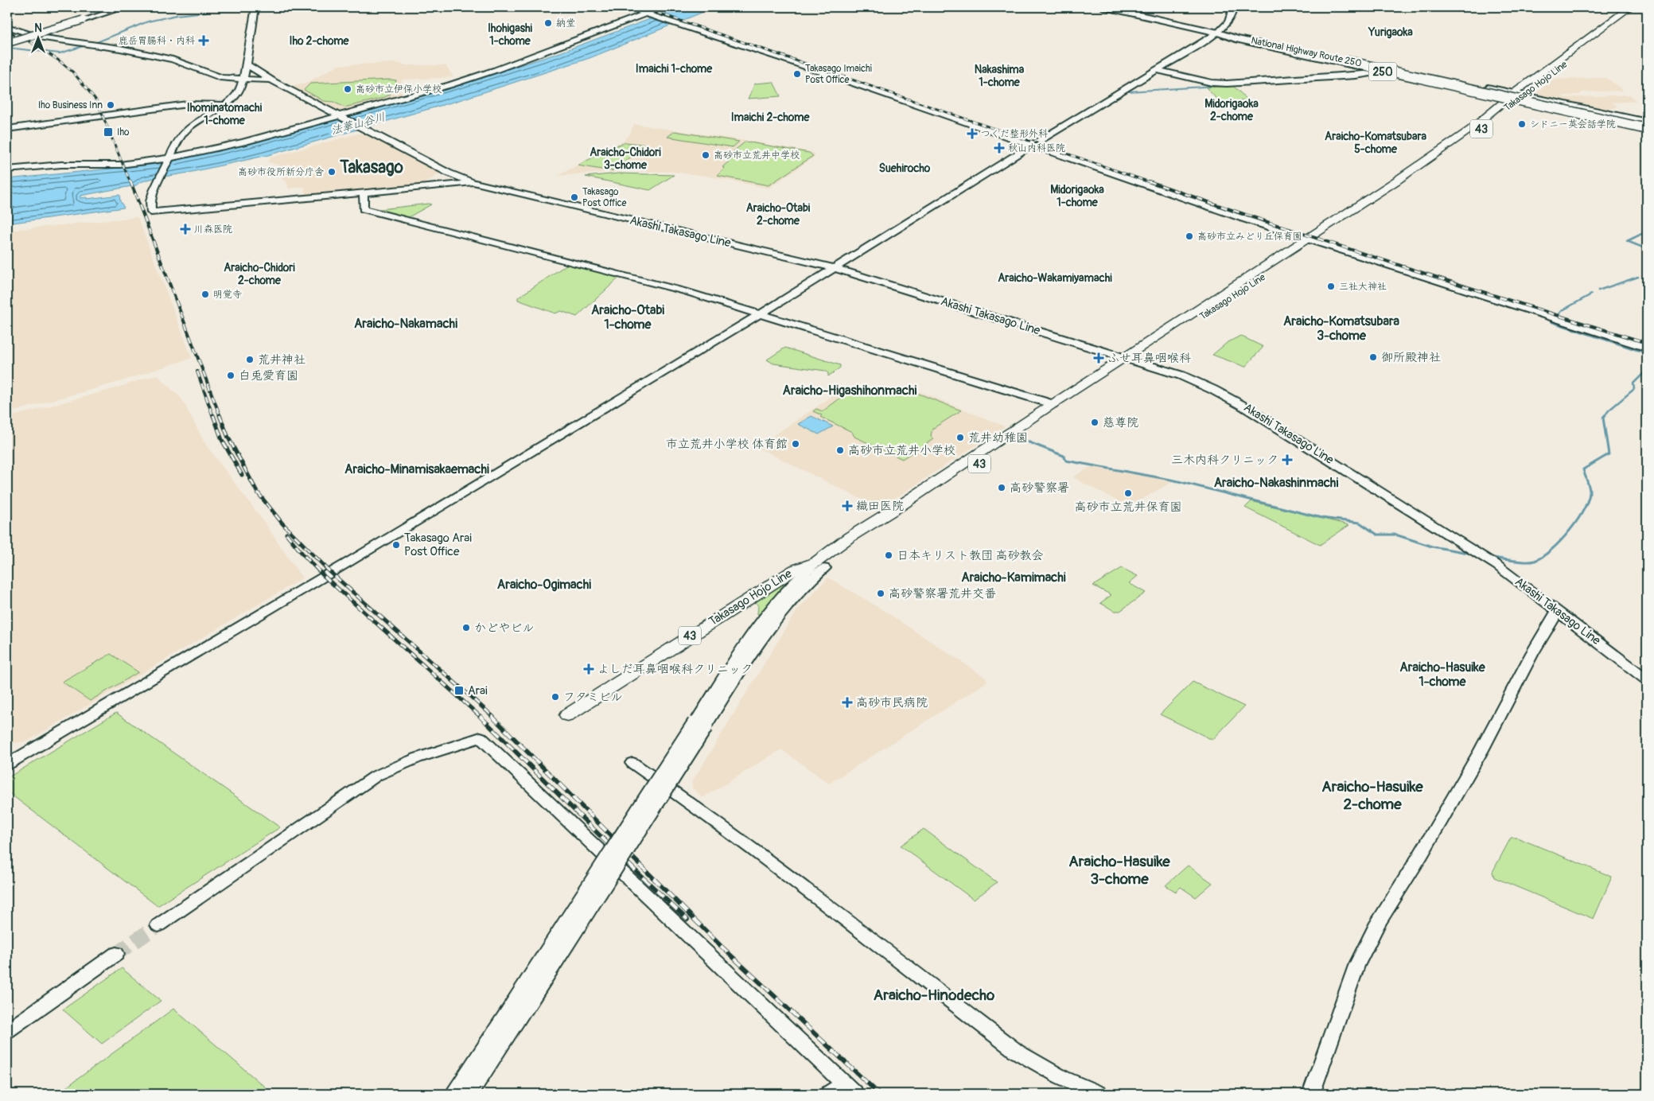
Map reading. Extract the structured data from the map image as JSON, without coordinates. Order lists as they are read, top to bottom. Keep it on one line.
{"streets":{"highway":["National Highway Route 250","250"],"main road":["Takasago Hojo Line","43"],"street":["Akashi Takasago Line"]},"crossings":[["National Highway Route 250","250"],["250","Takasago Hojo Line"],["Takasago Hojo Line","Akashi Takasago Line"]],"districts":["Ihohigashi 1-chome","Yurigaoka","Iho 2-chome","Imaichi 1-chome","Nakashima 1-chome","Midorigaoka 2-chome","Ihominatomachi 1-chome","Imaichi 2-chome","Araicho-Komatsubara 5-chome","Araicho-Chidori 3-chome","Takasago","Suehirocho","Midorigaoka 1-chome","Araicho-Otabi 2-chome","Araicho-Chidori 2-chome","Araicho-Wakamiyamachi","Araicho-Otabi 1-chome","Araicho-Komatsubara 3-chome","Araicho-Nakamachi","Araicho-Higashihonmachi","Araicho-Minamisakaemachi","Araicho-Nakashinmachi","Araicho-Kamimachi","Araicho-Ogimachi","Araicho-Hasuike 1-chome","Araicho-Hasuike 2-chome","Araicho-Hasuike 3-chome","Araicho-Hinodecho"],"water":["法華山谷川"],"places":{"other":["納堂","Takasago Imaichi Post Office","高砂市立伊保小学校","Iho Business Inn","シドニー英会話学院","高砂市立荒井中学校","高砂市役所新分庁舎","Takasago Post Office","高砂市立みどり丘保育園","三社大神社","明覚寺","御所殿神社","荒井神社","白兎愛育園","慈尊院","荒井幼稚園","市立荒井小学校 体育館","高砂市立荒井小学校","高砂警察署","高砂市立荒井保育園","Takasago Arai Post Office","日本キリスト教団 高砂教会","高砂警察署荒井交番","かどやビル","フタミビル"],"health":["鹿岳胃腸科・内科","つくだ整形外科","秋山内科医院","川森医院","ふせ耳鼻咽喉科","三木内科クリニック","織田医院","よしだ耳鼻咽喉科クリニック","高砂市民病院"],"transit":["Iho","Arai"]},"north":"top"}
